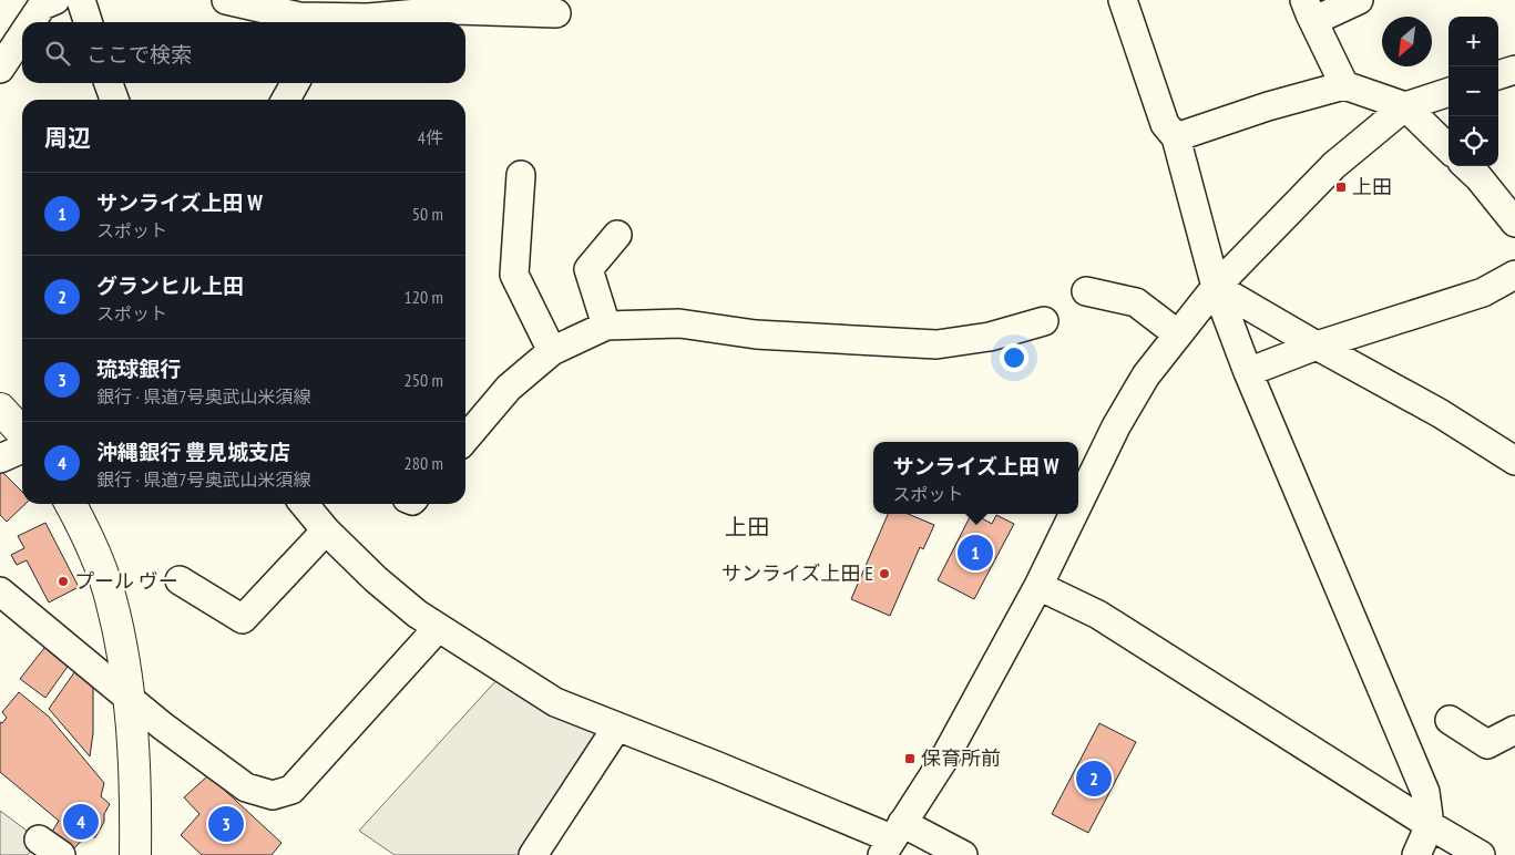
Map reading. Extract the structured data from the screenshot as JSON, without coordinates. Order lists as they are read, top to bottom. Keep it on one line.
{"districts":["上田"],"places":{"transit":["上田","保育所前"],"other":["サンライズ上田 E","プール ヴー"]},"north":"bottom left","page":{"map_buttons":["+","−"],"search":"ここで検索","heading":["周辺","4件"],"list":[{"mark":"1","name":"サンライズ上田 W","note":"スポット","value":"50 m"},{"mark":"2","name":"グランヒル上田","note":"スポット","value":"120 m"},{"mark":"3","name":"琉球銀行","note":"銀行 · 県道7号奥武山米須線","value":"250 m"},{"mark":"4","name":"沖縄銀行 豊見城支店","note":"銀行 · 県道7号奥武山米須線","value":"280 m"}],"popup":["サンライズ上田 W","スポット"],"pins":["1","2","4","3"]}}
